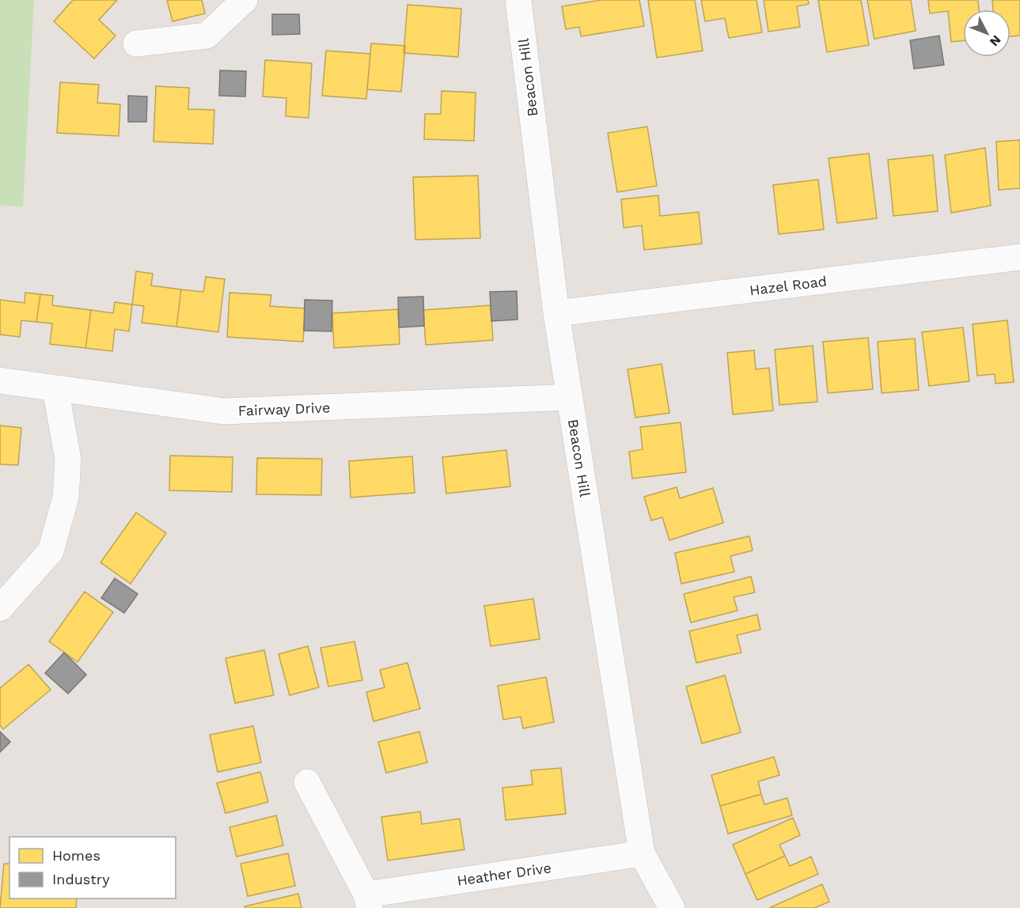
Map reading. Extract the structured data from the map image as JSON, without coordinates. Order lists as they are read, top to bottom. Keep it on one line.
{"streets":{"street":["Beacon Hill","Hazel Road","Fairway Drive","Heather Drive"]},"crossings":[["Beacon Hill","Hazel Road"],["Beacon Hill","Fairway Drive"],["Beacon Hill","Heather Drive"]],"legend":["Homes","Industry"],"north":"bottom right"}
